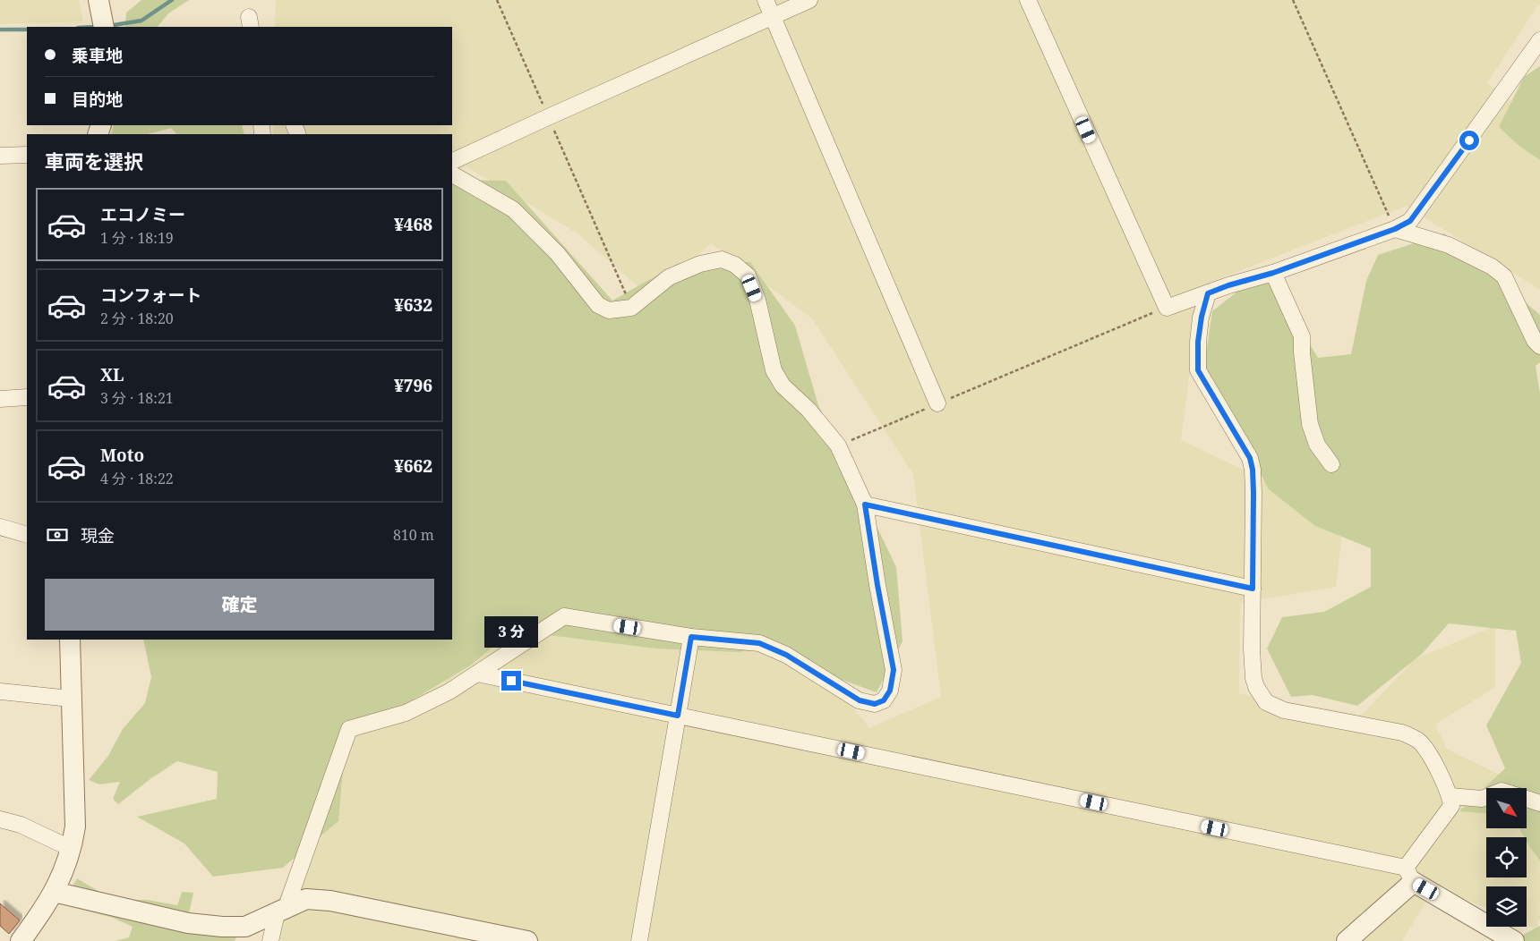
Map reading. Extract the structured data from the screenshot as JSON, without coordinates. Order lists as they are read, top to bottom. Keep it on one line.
{"north":"bottom right","page":{"banner":["乗車地","目的地"],"heading":"車両を選択","list":[{"name":"エコノミー","note":"1 分 · 18:19","value":"¥468"},{"name":"コンフォート","note":"2 分 · 18:20","value":"¥632"},{"name":"XL","note":"3 分 · 18:21","value":"¥796"},{"name":"Moto","note":"4 分 · 18:22","value":"¥662"}],"pay":["現金","810 m"],"buttons":"確定","bubble":"3 分"}}
